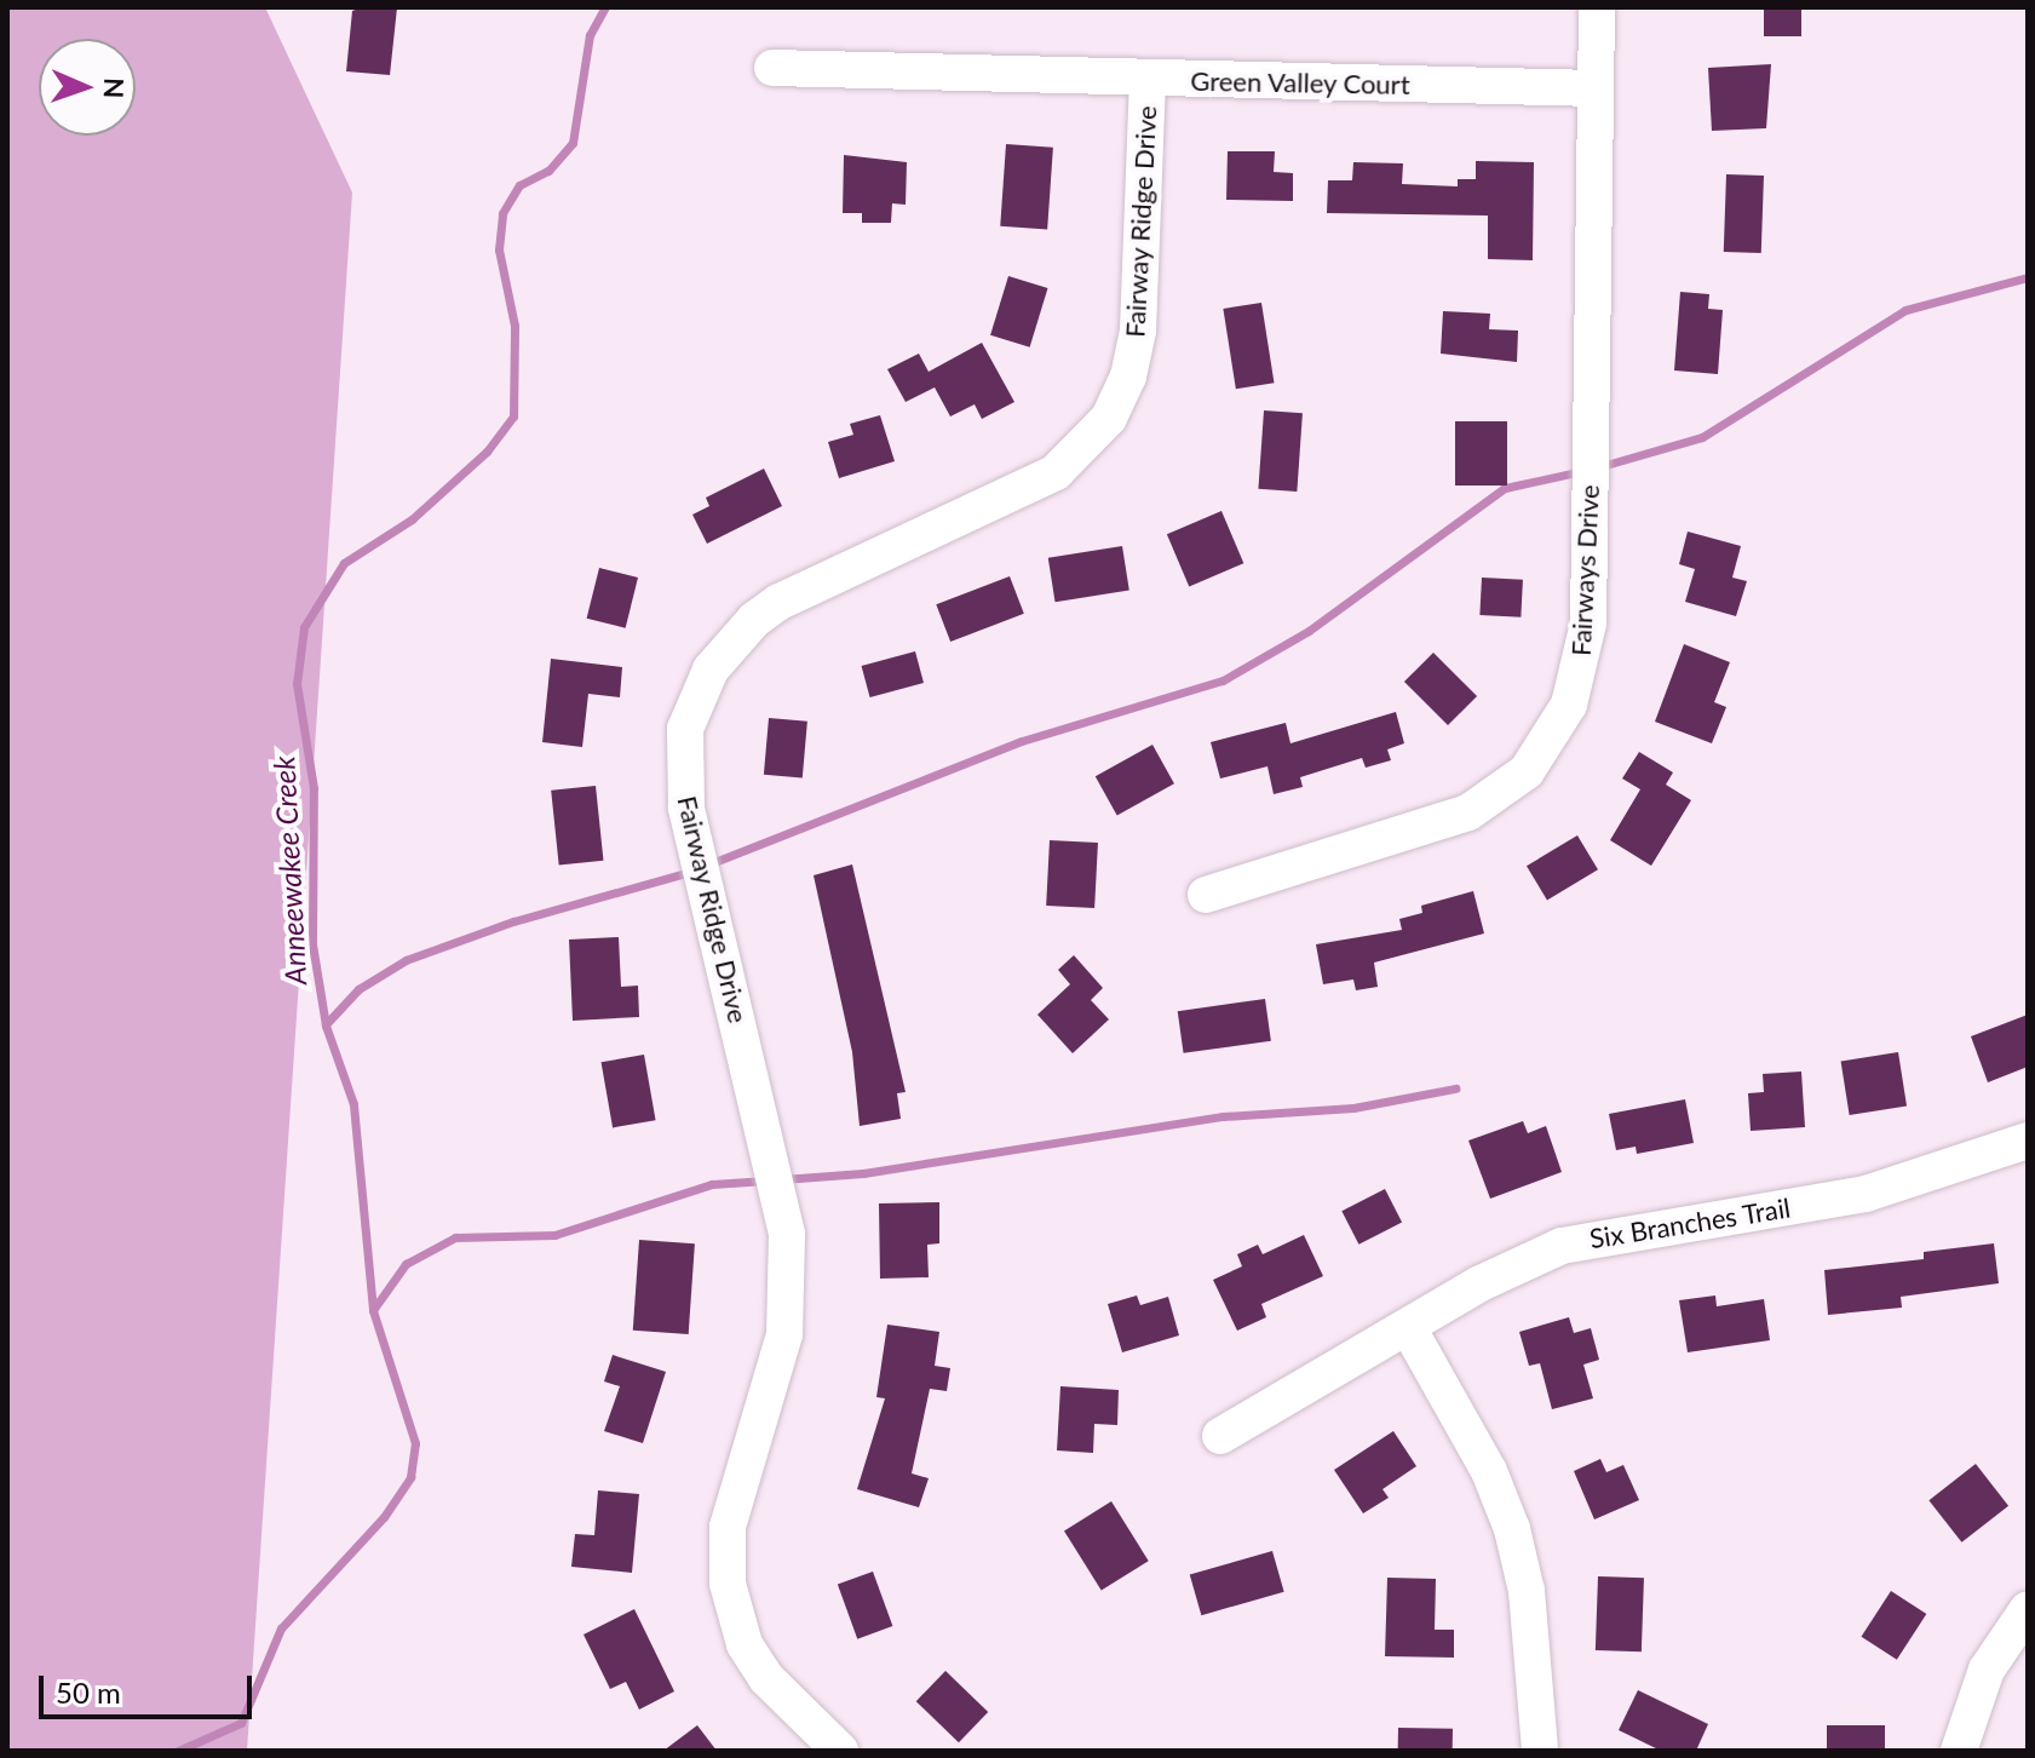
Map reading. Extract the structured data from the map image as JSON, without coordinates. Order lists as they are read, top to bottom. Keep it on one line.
{"streets":{"street":["Green Valley Court","Fairway Ridge Drive","Fairways Drive","Six Branches Trail"]},"crossings":[["Green Valley Court","Fairway Ridge Drive"],["Green Valley Court","Fairways Drive"]],"water":["Anneewakee Creek"],"scale_bar":"50 m","north":"right"}
